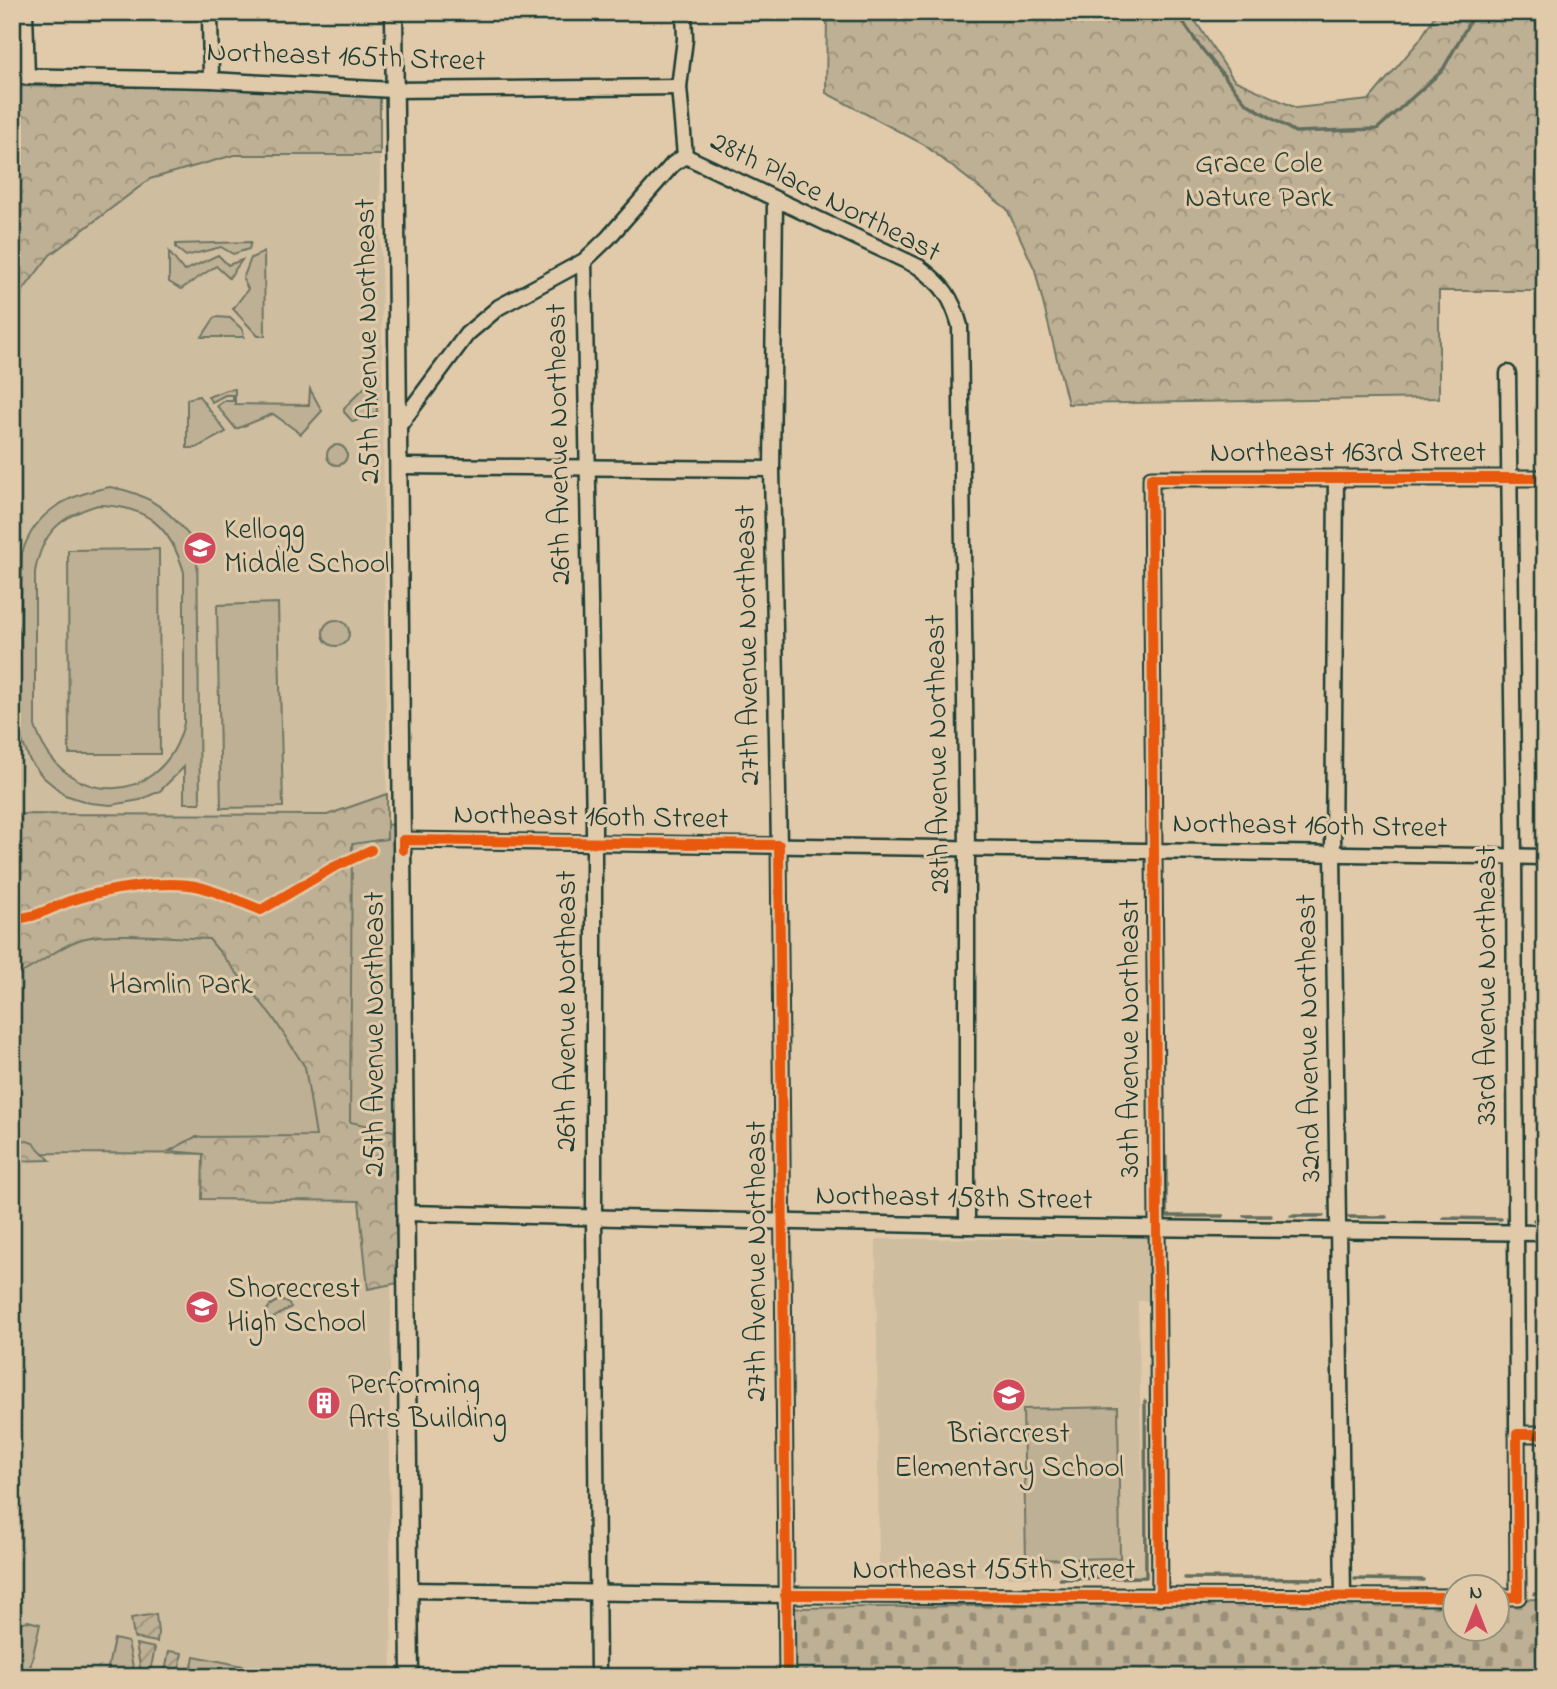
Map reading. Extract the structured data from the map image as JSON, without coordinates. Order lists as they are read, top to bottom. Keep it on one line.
{"streets":{"street":["Northeast 165th Street","28th Place Northeast","25th Avenue Northeast","26th Avenue Northeast","Northeast 163rd Street","27th Avenue Northeast","28th Avenue Northeast","Northeast 160th Street","33rd Avenue Northeast","30th Avenue Northeast","32nd Avenue Northeast","Northeast 158th Street","Northeast 155th Street"]},"crossings":[["Northeast 165th Street","25th Avenue Northeast"],["28th Place Northeast","27th Avenue Northeast"],["28th Place Northeast","28th Avenue Northeast"],["25th Avenue Northeast","Northeast 160th Street"],["25th Avenue Northeast","Northeast 158th Street"],["25th Avenue Northeast","Northeast 155th Street"],["26th Avenue Northeast","Northeast 160th Street"],["26th Avenue Northeast","Northeast 158th Street"],["26th Avenue Northeast","Northeast 155th Street"],["Northeast 163rd Street","33rd Avenue Northeast"],["Northeast 163rd Street","30th Avenue Northeast"],["Northeast 163rd Street","32nd Avenue Northeast"],["27th Avenue Northeast","Northeast 160th Street"],["27th Avenue Northeast","Northeast 158th Street"],["27th Avenue Northeast","Northeast 155th Street"],["28th Avenue Northeast","Northeast 160th Street"],["28th Avenue Northeast","Northeast 158th Street"],["Northeast 160th Street","33rd Avenue Northeast"],["Northeast 160th Street","30th Avenue Northeast"],["Northeast 160th Street","32nd Avenue Northeast"],["33rd Avenue Northeast","Northeast 158th Street"],["30th Avenue Northeast","Northeast 158th Street"],["30th Avenue Northeast","Northeast 155th Street"],["32nd Avenue Northeast","Northeast 158th Street"],["32nd Avenue Northeast","Northeast 155th Street"]],"parks":["Grace Cole Nature Park","Hamlin Park"],"places":{"school or university":["Kellogg Middle School","Shorecrest High School","Briarcrest Elementary School"],"building":["Performing Arts Building"]},"north":"top"}
